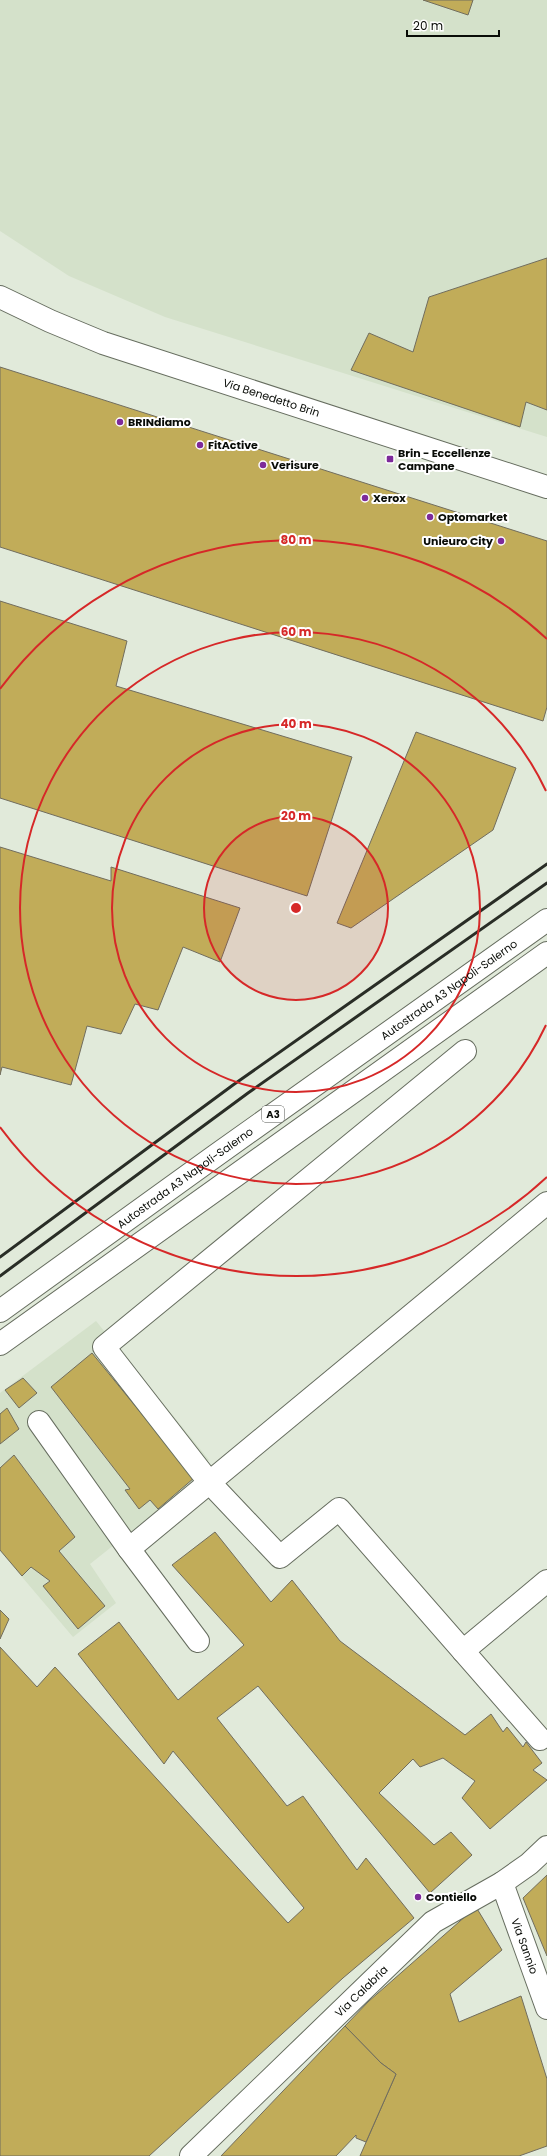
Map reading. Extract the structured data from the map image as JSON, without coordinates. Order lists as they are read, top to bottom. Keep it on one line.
{"streets":{"main road":["Via Benedetto Brin","Autostrada A3 Napoli-Salerno","A3","Via Sannio","Via Calabria"]},"crossings":[["Via Sannio","Via Calabria"]],"places":{"other":["BRINdiamo","FitActive","Verisure","Xerox","Optomarket","Unieuro City","Contiello"],"transit":["Brin - Eccellenze Campane"]},"scale_bar":"20 m","rings":["80 m","60 m","40 m","20 m"]}
